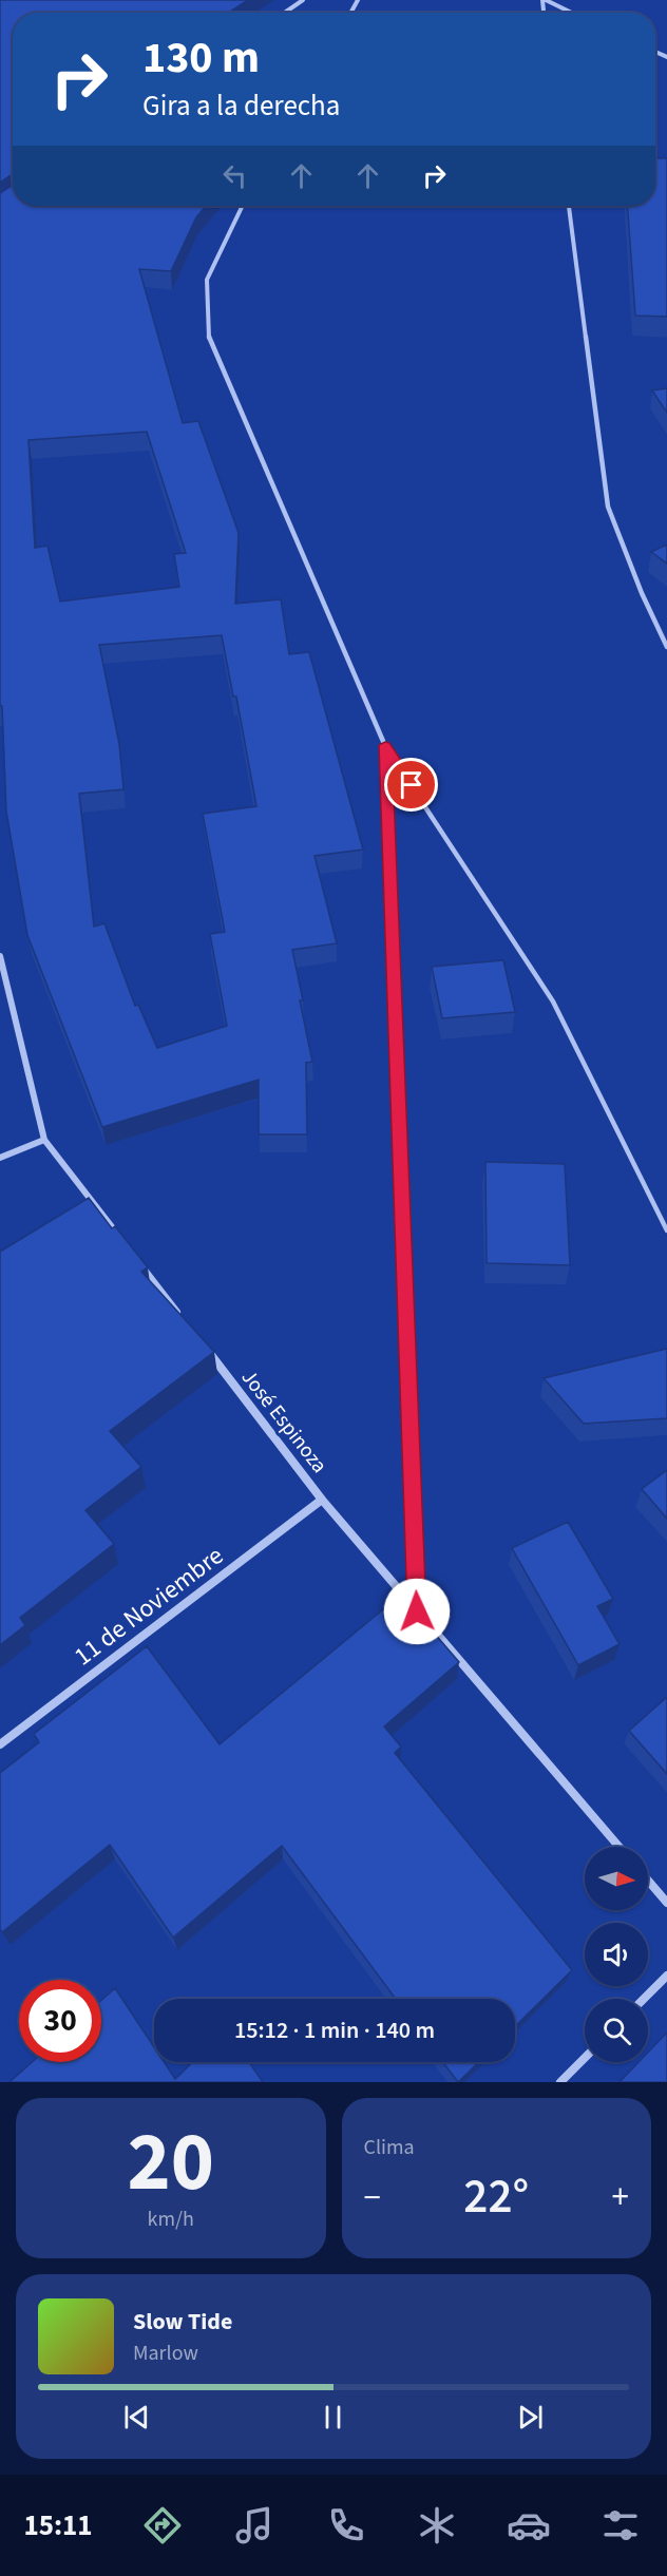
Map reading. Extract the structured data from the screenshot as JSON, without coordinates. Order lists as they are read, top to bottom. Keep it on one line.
{"streets":{"street":["José Espinoza","11 de Noviembre"]},"crossings":[["José Espinoza","11 de Noviembre"]],"north":"right","page":{"turn":["130 m","Gira a la derecha"],"limit":"30","trip":"15:12 · 1 min · 140 m","tile":[["20","km/h"],"Clima"],"heat":["−","22°","+"],"song":["Slow Tide","Marlow"],"tabs":"15:11"}}
